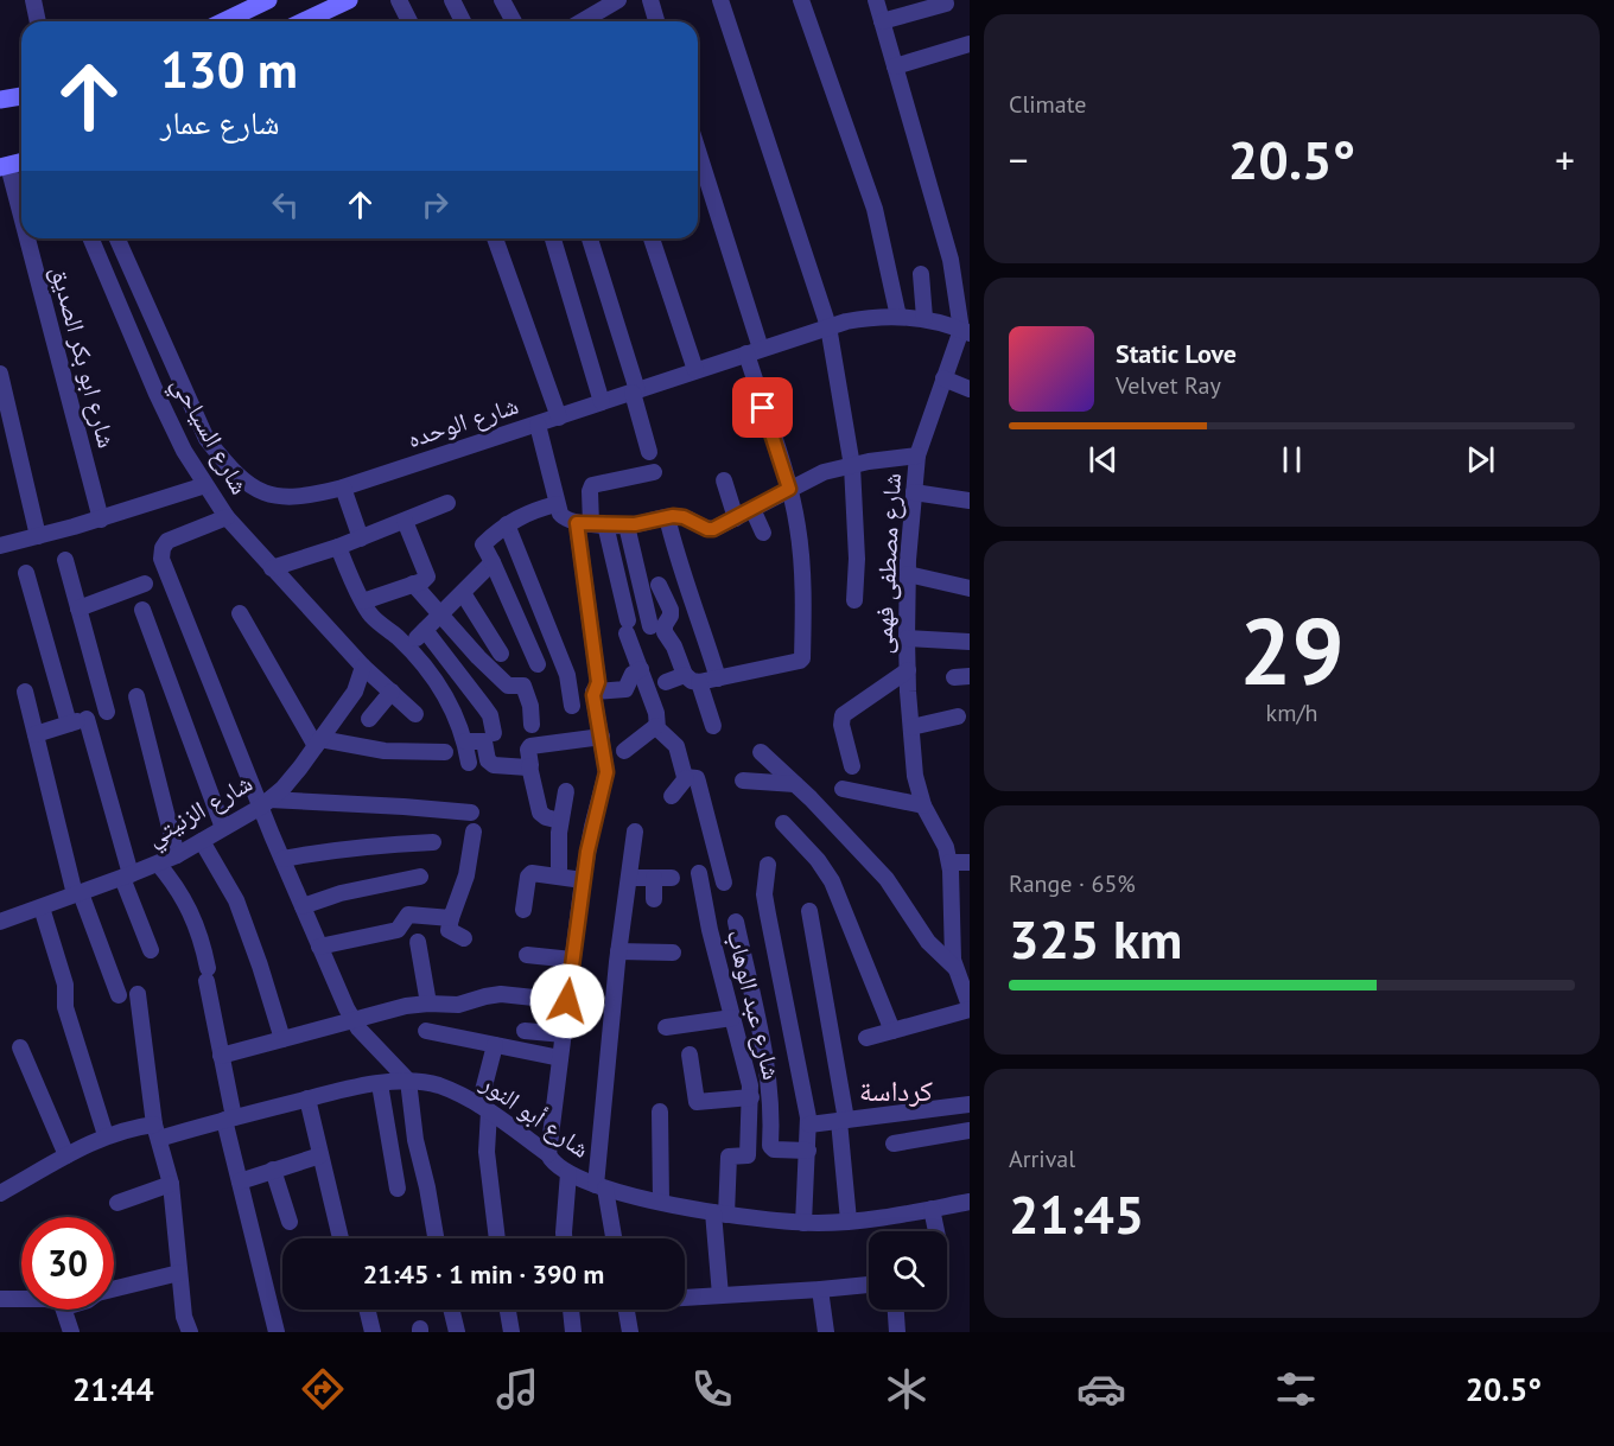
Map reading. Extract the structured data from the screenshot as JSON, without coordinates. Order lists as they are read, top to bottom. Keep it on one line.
{"streets":{"street":["شارع ابو بكر الصديق","شارع الوحده","شارع السياحي","شارع مصطفى فهمى","شارع الزنيتي","شارع عبد الوهاب","شارع أبو النور"]},"crossings":[["شارع الوحده","شارع مصطفى فهمى"],["شارع السياحي","شارع الزنيتي"],["شارع عبد الوهاب","شارع أبو النور"]],"districts":["كرداسة"],"page":{"tile":["Climate",["29","km/h"],["Range · 65%","325 km"],["Arrival","21:45"]],"turn":["130 m","شارع عمار"],"heat":["−","20.5°","+"],"song":["Static Love","Velvet Ray"],"limit":"30","trip":"21:45 · 1 min · 390 m","tabs":["21:44","20.5°"]}}
